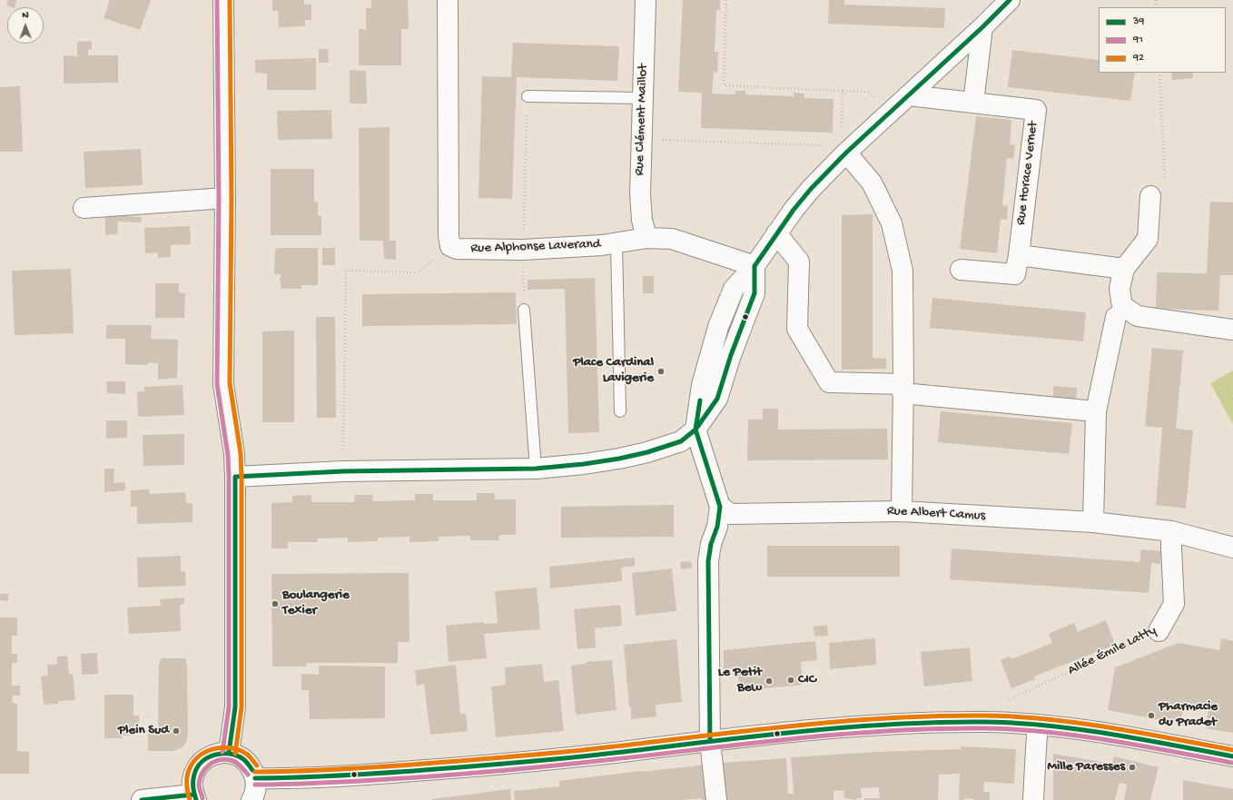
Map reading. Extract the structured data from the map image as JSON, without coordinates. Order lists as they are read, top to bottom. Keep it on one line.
{"streets":{"street":["Rue Clément Maillot","Rue Horace Vernet","Rue Alphonse Laverand","Rue Albert Camus","Allée Émile Latty"]},"crossings":[["Rue Clément Maillot","Rue Alphonse Laverand"],["Rue Albert Camus","Allée Émile Latty"]],"places":["Place Cardinal Lavigerie","Boulangerie Texier","CIC","Le Petit Bew","Pharmacie du Pradet","Plein Sud","Mille Paresses"],"lines":["transit line 39","transit line 91","transit line 92"],"legend":["39","91","92"],"north":"top"}
